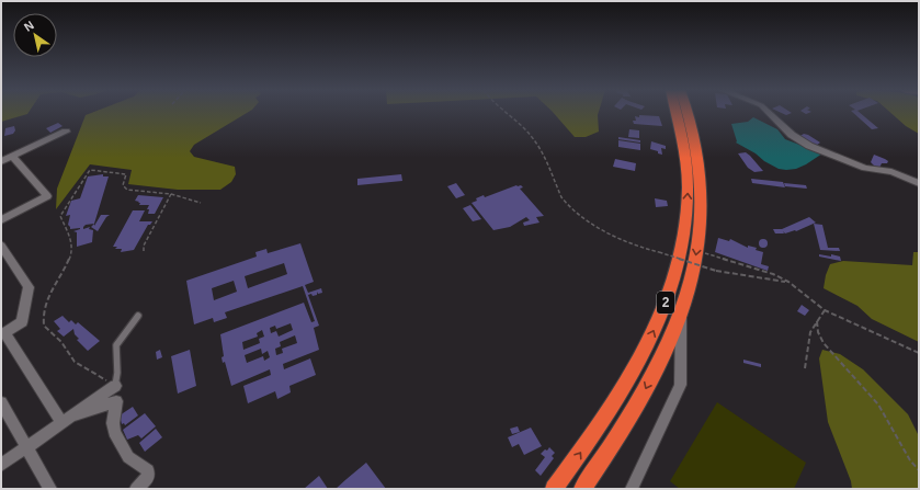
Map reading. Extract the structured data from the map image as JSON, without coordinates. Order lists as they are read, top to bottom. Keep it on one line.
{"streets":{"highway":["2"]},"north":"top left"}
